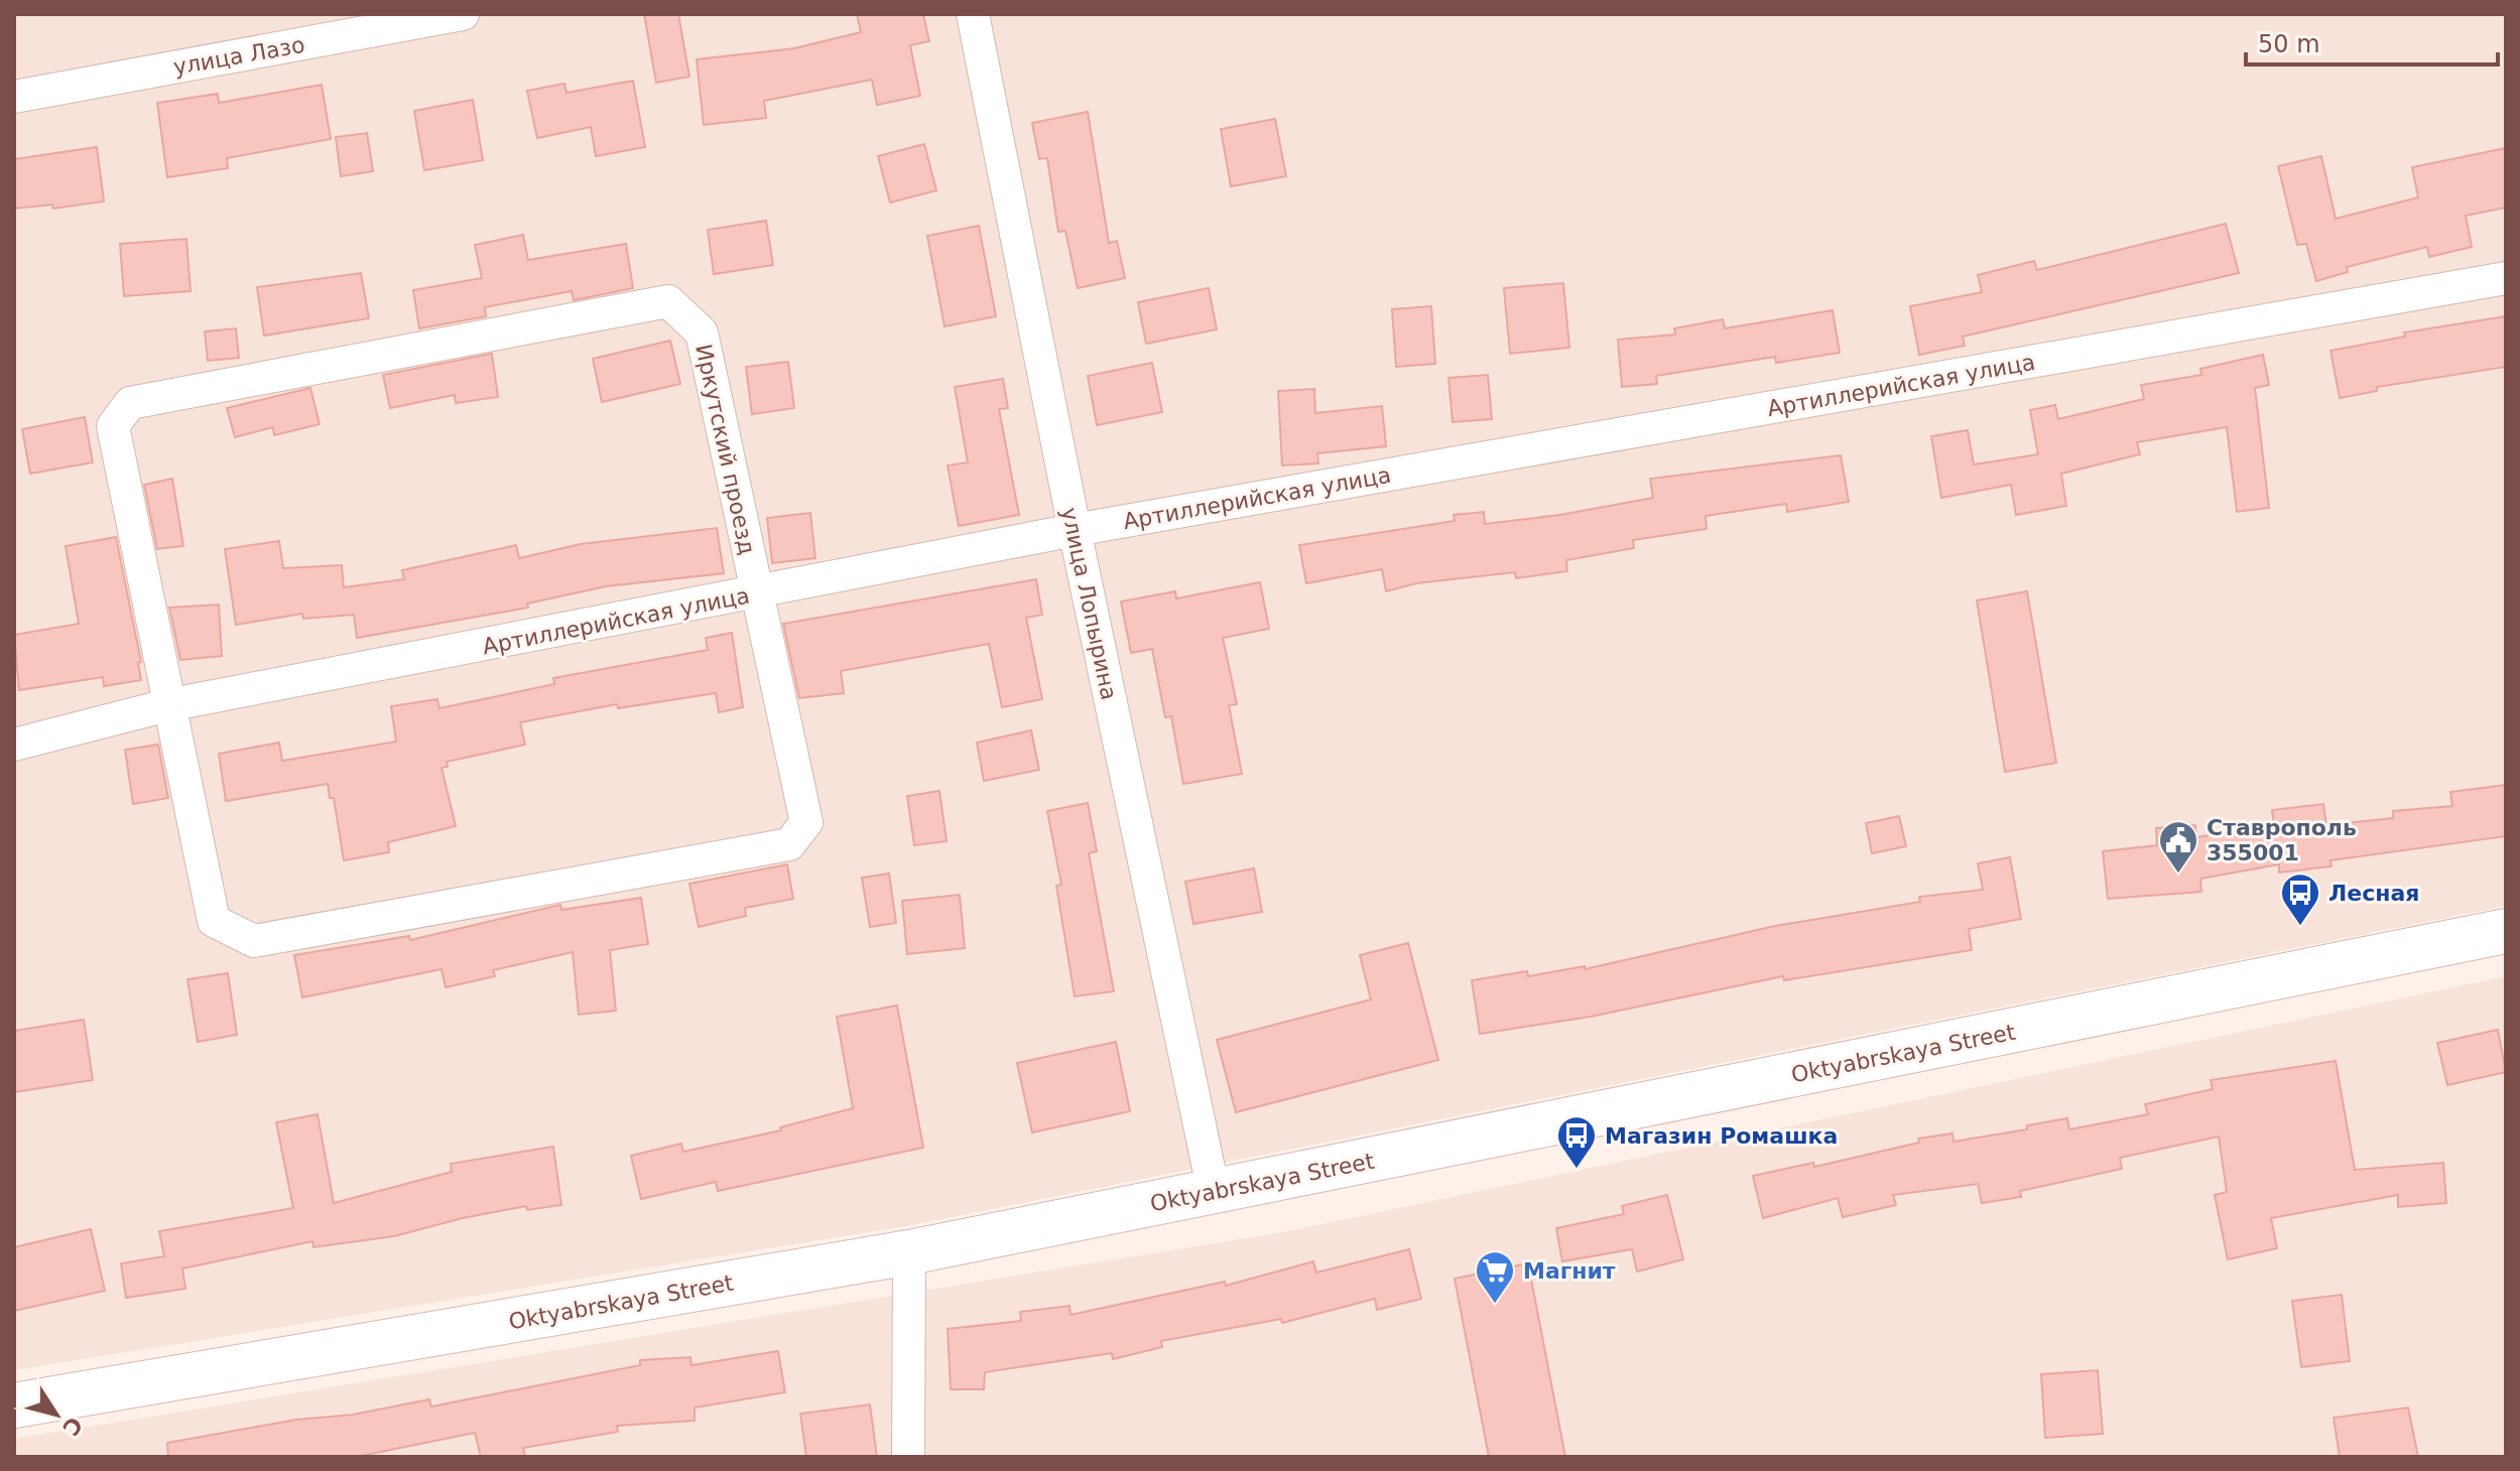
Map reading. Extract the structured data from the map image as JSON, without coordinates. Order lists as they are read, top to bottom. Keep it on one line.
{"streets":{"main road":["Oktyabrskaya Street"],"street":["улица Лазо","Артиллерийская улица","Иркутский проезд","улица Лопырина"]},"crossings":[["Артиллерийская улица","Иркутский проезд"],["Артиллерийская улица","улица Лопырина"],["улица Лопырина","Oktyabrskaya Street"]],"places":{"public building":["Ставрополь 355001"],"bus stop":["Лесная","Магазин Ромашка"],"supermarket":["Магнит"]},"scale_bar":"50 m","north":"bottom right"}
